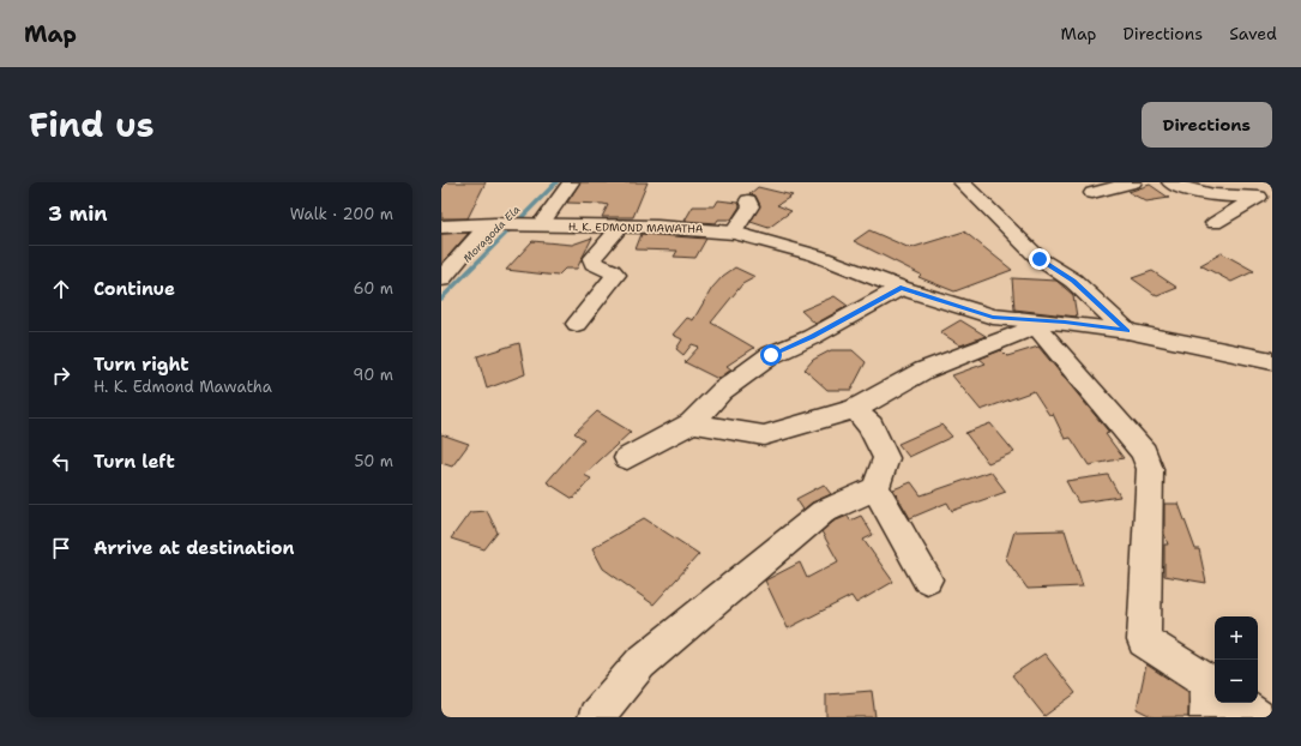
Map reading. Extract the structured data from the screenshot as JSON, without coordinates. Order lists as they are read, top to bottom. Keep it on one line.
{"streets":{"street":["H. K. EDMOND MAWATHA"]},"water":["Moragoda Ela"],"page":{"header":"Map","nav":["Map","Directions","Saved"],"title":"Find us","buttons":"Directions","heading":["3 min","Walk · 200 m"],"list":[["Continue","60 m"],["Turn right","H. K. Edmond Mawatha","90 m"],["Turn left","50 m"],"Arrive at destination"],"map_buttons":["+","−"]}}
